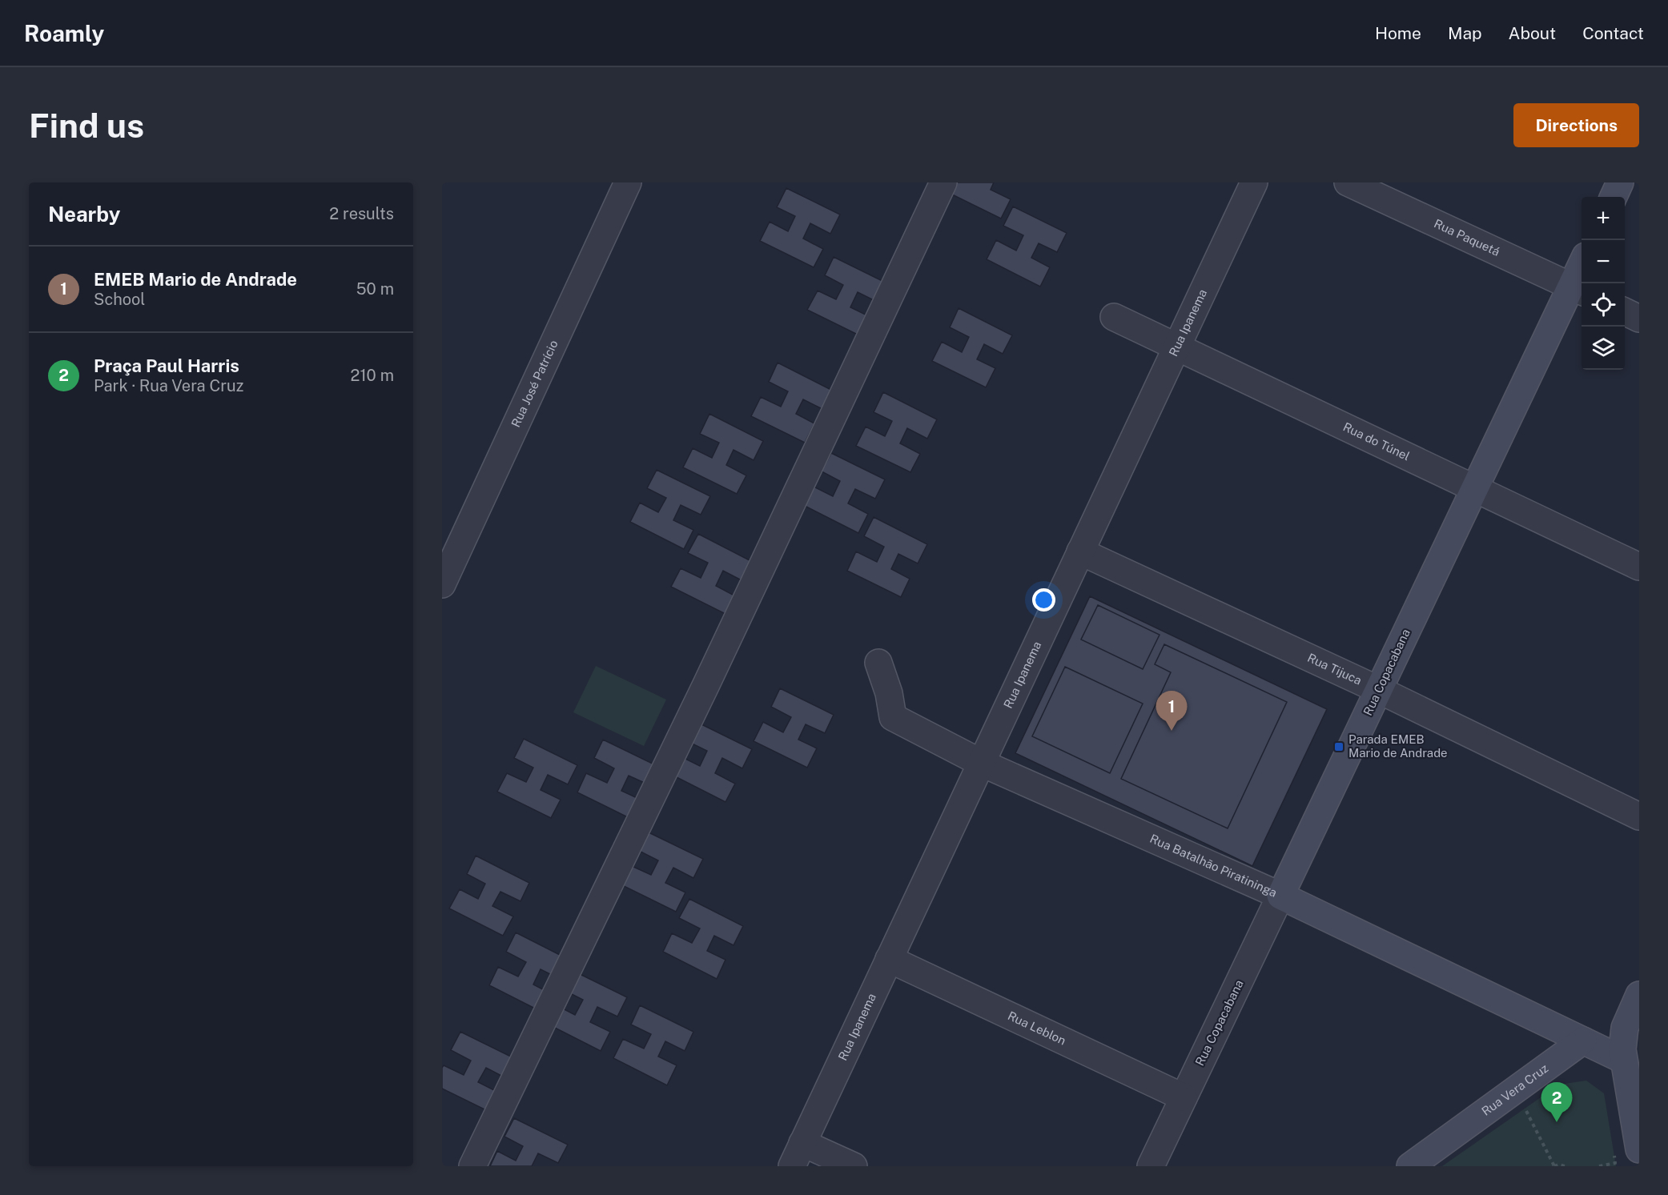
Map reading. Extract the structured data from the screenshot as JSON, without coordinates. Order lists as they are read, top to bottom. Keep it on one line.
{"streets":{"street":["Rua Paquetá","Rua Ipanema","Rua José Patrício","Rua do Túnel","Rua Tijuca","Rua Copacabana","Rua Batalhão Piratininga","Rua Leblon","Rua Vera Cruz"]},"crossings":[["Rua Paquetá","Rua Copacabana"],["Rua Ipanema","Rua do Túnel"],["Rua Ipanema","Rua Tijuca"],["Rua Ipanema","Rua Batalhão Piratininga"],["Rua Ipanema","Rua Leblon"],["Rua do Túnel","Rua Copacabana"],["Rua Tijuca","Rua Copacabana"],["Rua Copacabana","Rua Batalhão Piratininga"],["Rua Copacabana","Rua Leblon"],["Rua Batalhão Piratininga","Rua Vera Cruz"]],"places":{"transit":["Parada EMEB Mario de Andrade"]},"page":{"header":"Roamly","nav":["Home","Map","About","Contact"],"buttons":"Directions","title":"Find us","heading":["Nearby","2 results"],"map_buttons":["+","−"],"list":[{"mark":"1","name":"EMEB Mario de Andrade","note":"School","value":"50 m"},{"mark":"2","name":"Praça Paul Harris","note":"Park · Rua Vera Cruz","value":"210 m"}],"pins":["1","2"]}}
